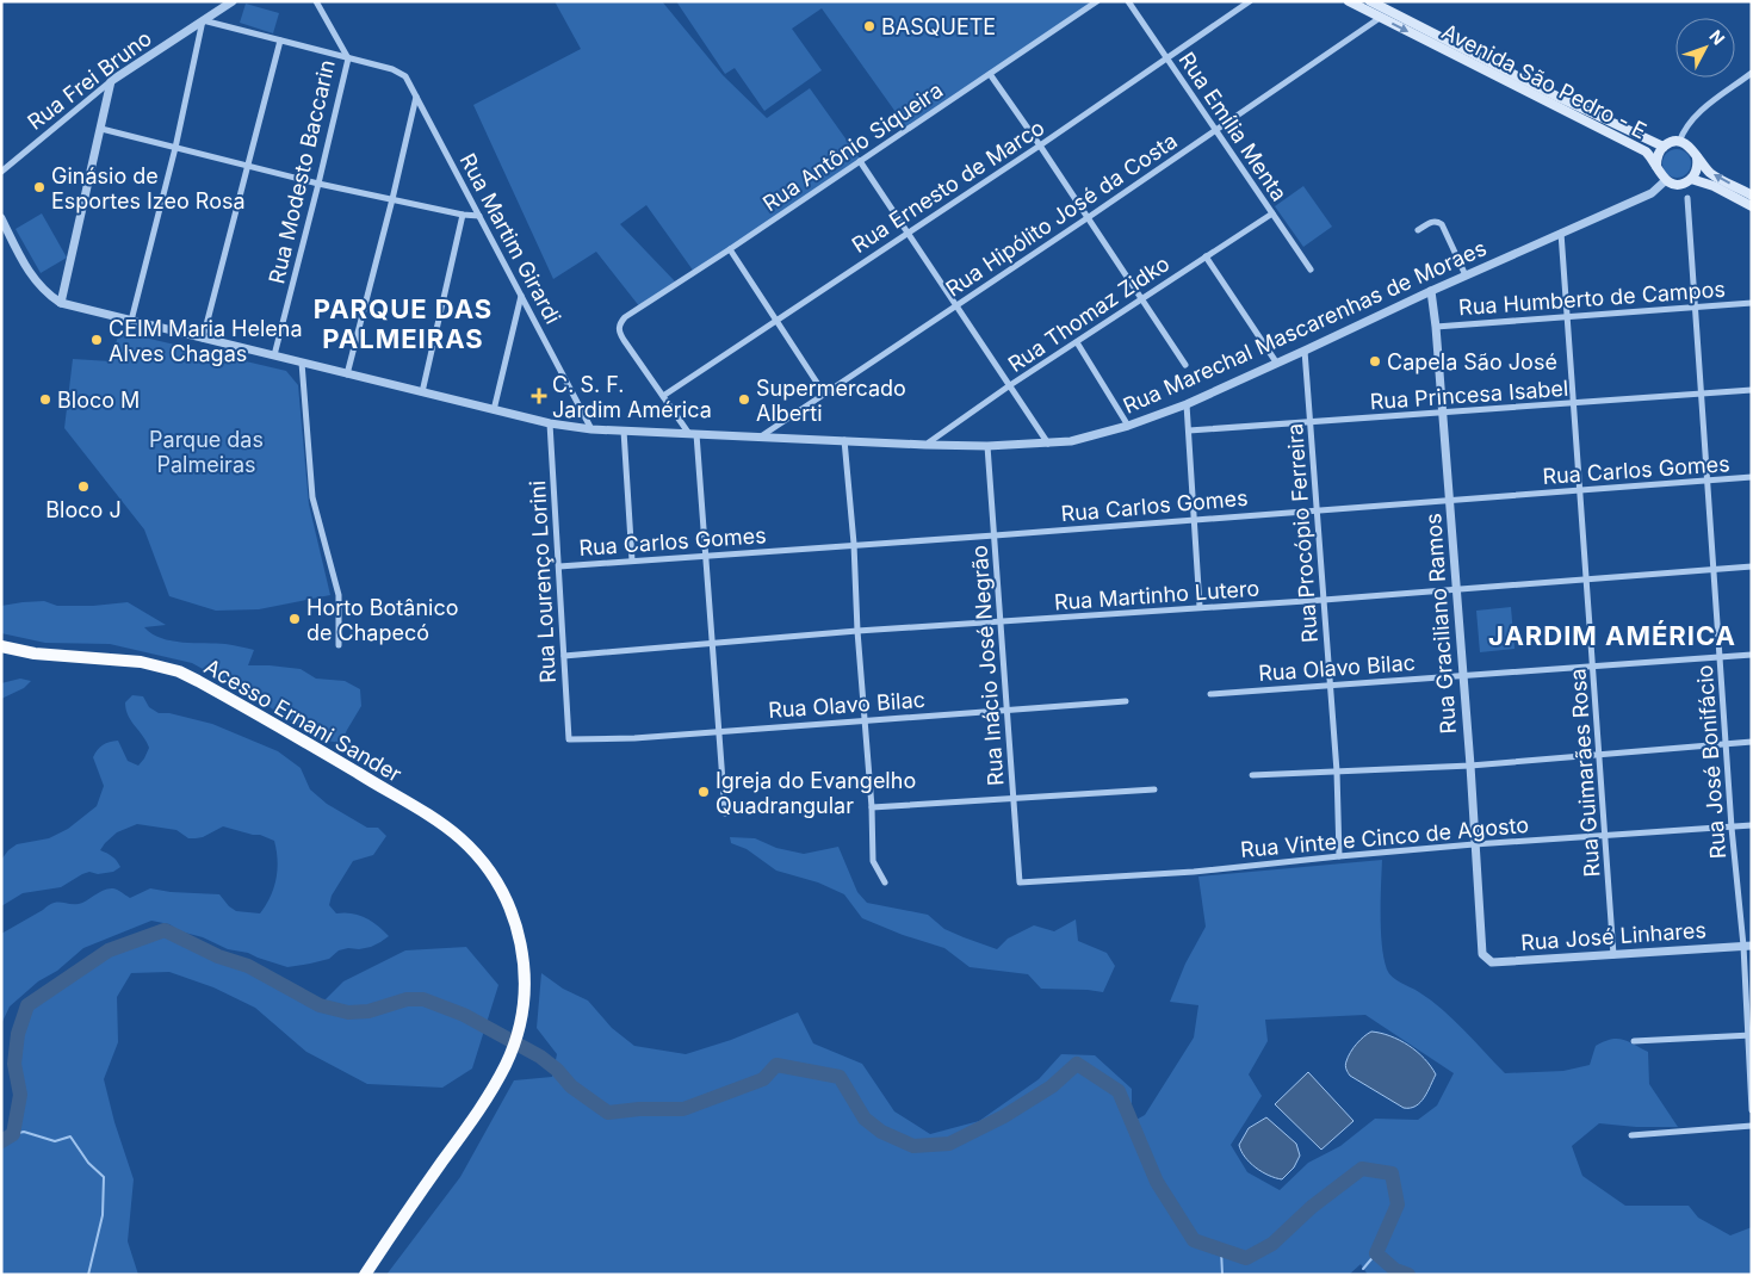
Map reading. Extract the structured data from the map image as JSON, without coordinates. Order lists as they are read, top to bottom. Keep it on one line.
{"streets":{"highway":["Acesso Ernani Sander"],"main road":["Avenida São Pedro - E"],"street":["Rua Frei Bruno","Rua Emília Menta","Rua Antônio Siqueira","Rua Modesto Baccarin","Rua Ernesto de Marco","Rua Hipólito José da Costa","Rua Martim Girardi","Rua Humberto de Campos","Rua Thomaz Zidko","Rua Marechal Mascarenhas de Moraes","Rua Princesa Isabel","Rua Carlos Gomes","Rua Procópio Ferreira","Rua Lourenço Lorini","Rua Martinho Lutero","Rua Graciliano Ramos","Rua Inácio José Negrão","Rua Olavo Bilac","Rua José Bonifácio","Rua Guimarães Rosa","Rua Vinte e Cinco de Agosto","Rua José Linhares"]},"crossings":[["Avenida São Pedro - E","Rua Hipólito José da Costa"],["Avenida São Pedro - E","Rua Marechal Mascarenhas de Moraes"],["Rua Emília Menta","Rua Ernesto de Marco"],["Rua Emília Menta","Rua Hipólito José da Costa"],["Rua Emília Menta","Rua Thomaz Zidko"],["Rua Antônio Siqueira","Rua Ernesto de Marco"],["Rua Modesto Baccarin","Rua Martim Girardi"],["Rua Modesto Baccarin","Rua Marechal Mascarenhas de Moraes"],["Rua Hipólito José da Costa","Rua Marechal Mascarenhas de Moraes"],["Rua Martim Girardi","Rua Marechal Mascarenhas de Moraes"],["Rua Humberto de Campos","Rua Graciliano Ramos"],["Rua Humberto de Campos","Rua José Bonifácio"],["Rua Humberto de Campos","Rua Guimarães Rosa"],["Rua Thomaz Zidko","Rua Marechal Mascarenhas de Moraes"],["Rua Marechal Mascarenhas de Moraes","Rua Procópio Ferreira"],["Rua Marechal Mascarenhas de Moraes","Rua Lourenço Lorini"],["Rua Marechal Mascarenhas de Moraes","Rua Graciliano Ramos"],["Rua Marechal Mascarenhas de Moraes","Rua Inácio José Negrão"],["Rua Marechal Mascarenhas de Moraes","Rua Guimarães Rosa"],["Rua Princesa Isabel","Rua Procópio Ferreira"],["Rua Princesa Isabel","Rua Graciliano Ramos"],["Rua Princesa Isabel","Rua José Bonifácio"],["Rua Princesa Isabel","Rua Guimarães Rosa"],["Rua Carlos Gomes","Rua Procópio Ferreira"],["Rua Carlos Gomes","Rua Lourenço Lorini"],["Rua Carlos Gomes","Rua Graciliano Ramos"],["Rua Carlos Gomes","Rua Inácio José Negrão"],["Rua Carlos Gomes","Rua José Bonifácio"],["Rua Carlos Gomes","Rua Guimarães Rosa"],["Rua Procópio Ferreira","Rua Martinho Lutero"],["Rua Procópio Ferreira","Rua Olavo Bilac"],["Rua Procópio Ferreira","Rua Vinte e Cinco de Agosto"],["Rua Lourenço Lorini","Rua Martinho Lutero"],["Rua Lourenço Lorini","Rua Olavo Bilac"],["Rua Martinho Lutero","Rua Graciliano Ramos"],["Rua Martinho Lutero","Rua Inácio José Negrão"],["Rua Martinho Lutero","Rua José Bonifácio"],["Rua Martinho Lutero","Rua Guimarães Rosa"],["Rua Graciliano Ramos","Rua Olavo Bilac"],["Rua Graciliano Ramos","Rua Vinte e Cinco de Agosto"],["Rua Graciliano Ramos","Rua José Linhares"],["Rua Inácio José Negrão","Rua Olavo Bilac"],["Rua Inácio José Negrão","Rua Vinte e Cinco de Agosto"],["Rua Olavo Bilac","Rua José Bonifácio"],["Rua Olavo Bilac","Rua Guimarães Rosa"],["Rua José Bonifácio","Rua Vinte e Cinco de Agosto"],["Rua José Bonifácio","Rua José Linhares"],["Rua Guimarães Rosa","Rua Vinte e Cinco de Agosto"],["Rua Guimarães Rosa","Rua José Linhares"]],"districts":["PARQUE DAS PALMEIRAS","JARDIM AMÉRICA"],"parks":["Parque das Palmeiras"],"places":{"other":["BASQUETE","Ginásio de Esportes Izeo Rosa","CEIM Maria Helena Alves Chagas","Capela São José","Bloco M","Supermercado Alberti","Bloco J","Horto Botânico de Chapecó","Igreja do Evangelho Quadrangular"],"health":["C. S. F. Jardim América"]},"north":"top right"}
